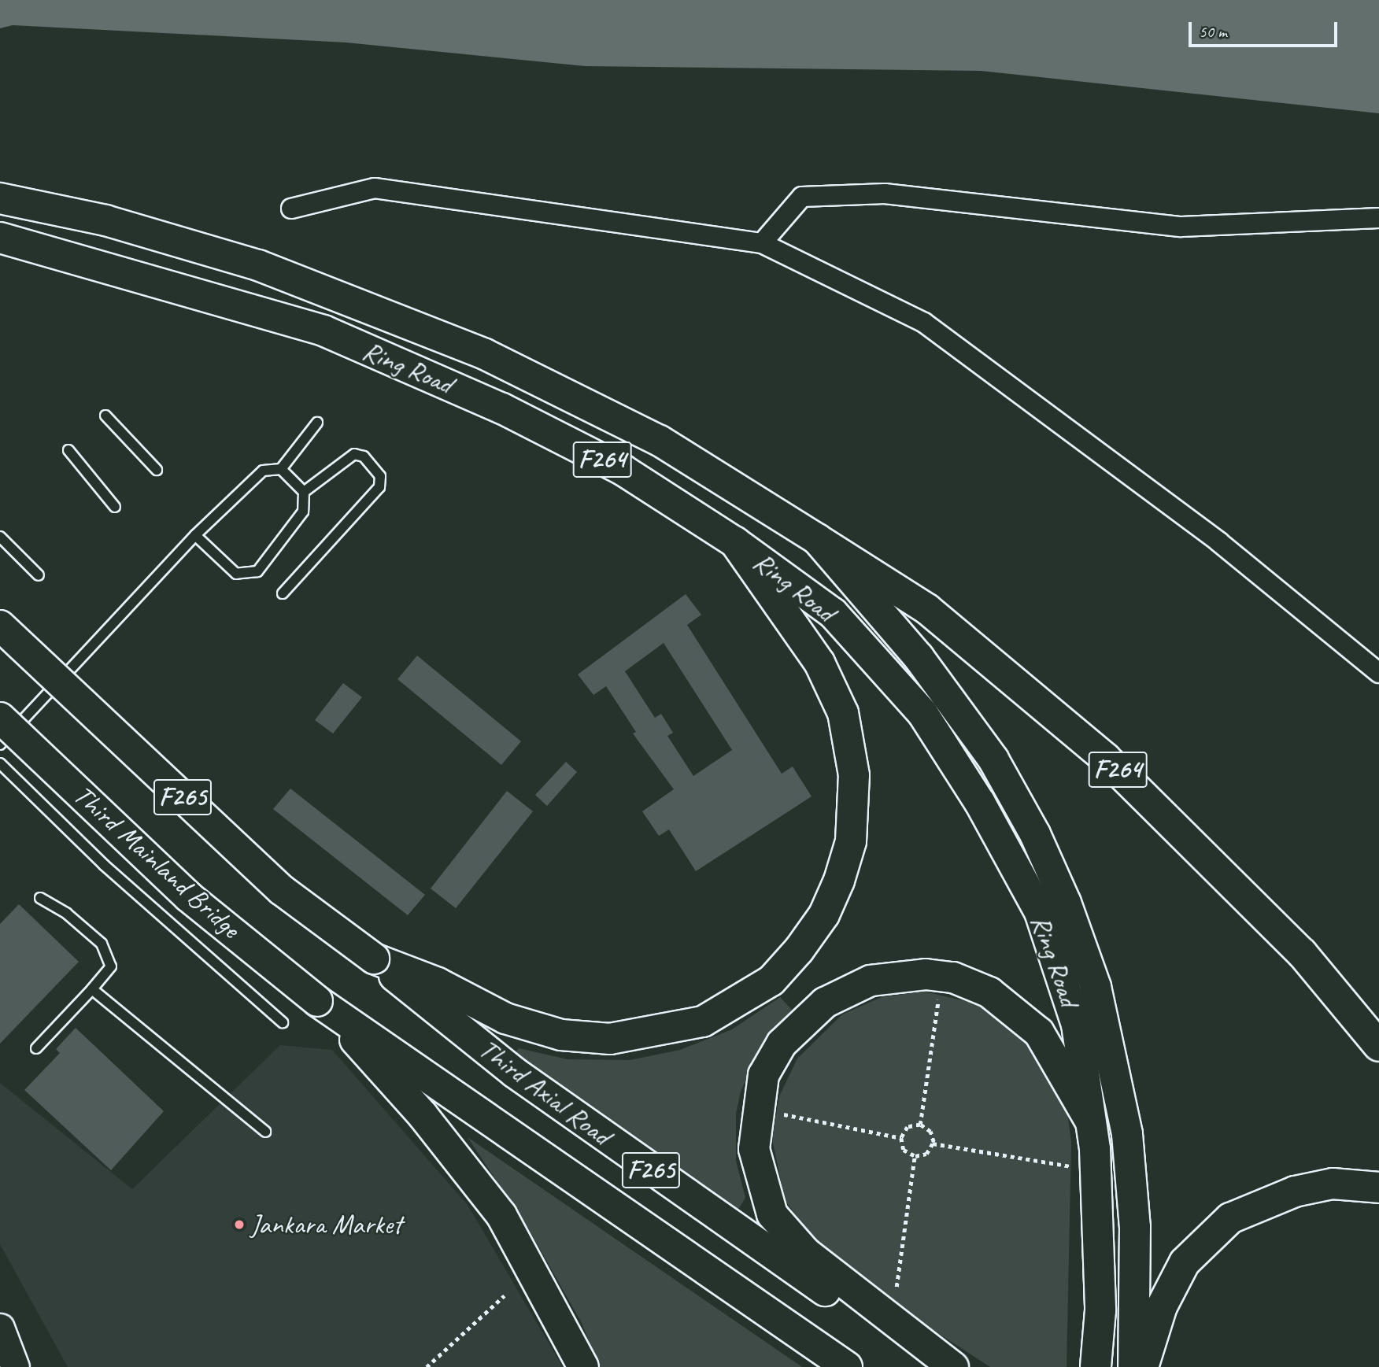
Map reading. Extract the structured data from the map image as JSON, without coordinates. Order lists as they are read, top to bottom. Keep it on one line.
{"streets":{"main road":["Ring Road","F264","F265","Third Mainland Bridge","Third Axial Road"]},"crossings":[["Ring Road","F264"],["F265","Third Axial Road"],["Third Mainland Bridge","Third Axial Road"]],"places":["Jankara Market"],"scale_bar":"50 m"}
